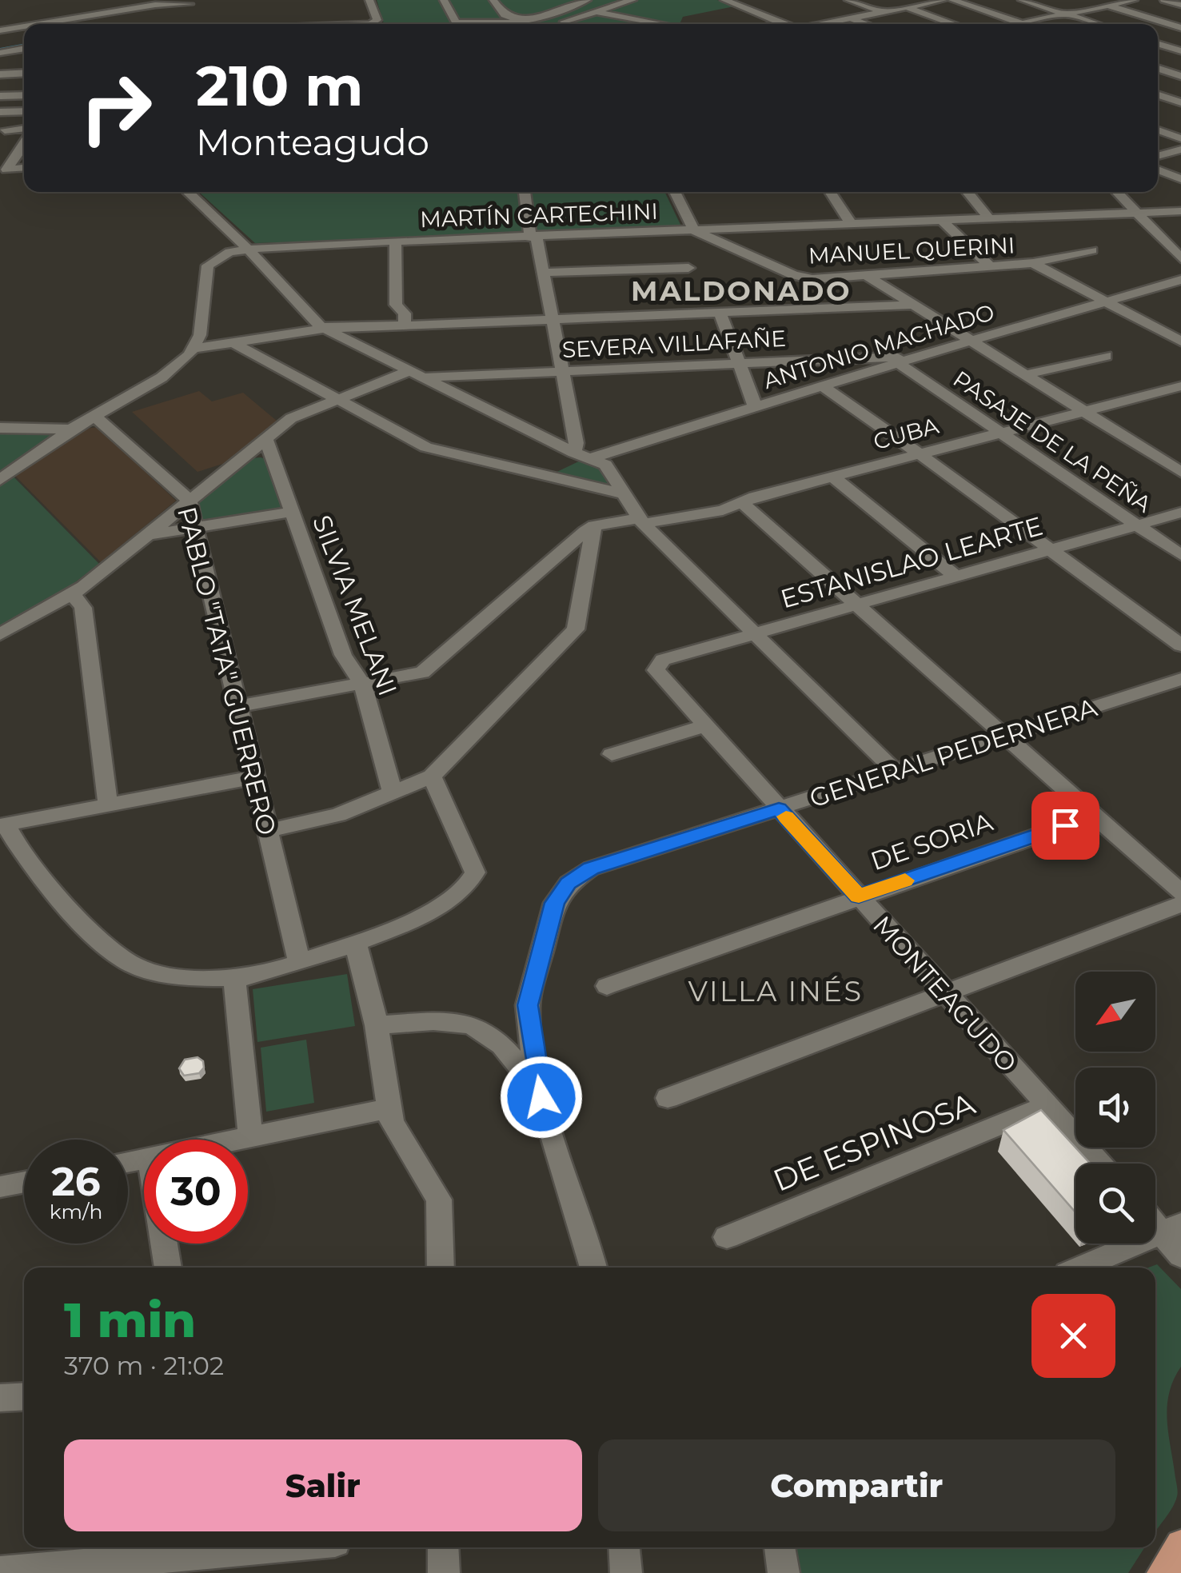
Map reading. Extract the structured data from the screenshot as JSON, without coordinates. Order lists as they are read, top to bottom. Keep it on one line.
{"streets":{"street":["MARTÍN CARTECHINI","MANUEL QUERINI","SEVERA VILLAFAÑE","ANTONIO MACHADO","CUBA","PASAJE DE LA PEÑA","ESTANISLAO LEARTE","SILVIA MELANI","PABLO \"TATA\" GUERRERO","GENERAL PEDERNERA","DE SORIA","MONTEAGUDO","DE ESPINOSA"]},"crossings":[["MARTÍN CARTECHINI","MANUEL QUERINI"],["SEVERA VILLAFAÑE","ANTONIO MACHADO"],["ANTONIO MACHADO","PASAJE DE LA PEÑA"],["CUBA","PASAJE DE LA PEÑA"],["PASAJE DE LA PEÑA","ESTANISLAO LEARTE"],["ESTANISLAO LEARTE","MONTEAGUDO"],["GENERAL PEDERNERA","MONTEAGUDO"],["DE SORIA","MONTEAGUDO"],["MONTEAGUDO","DE ESPINOSA"]],"districts":["MALDONADO","VILLA INÉS"],"north":"bottom left","page":{"turn":["210 m","Monteagudo"],"speed":"26 km/h","limit":"30","heading":["1 min","370 m · 21:02"],"buttons":["Salir","Compartir"]}}
